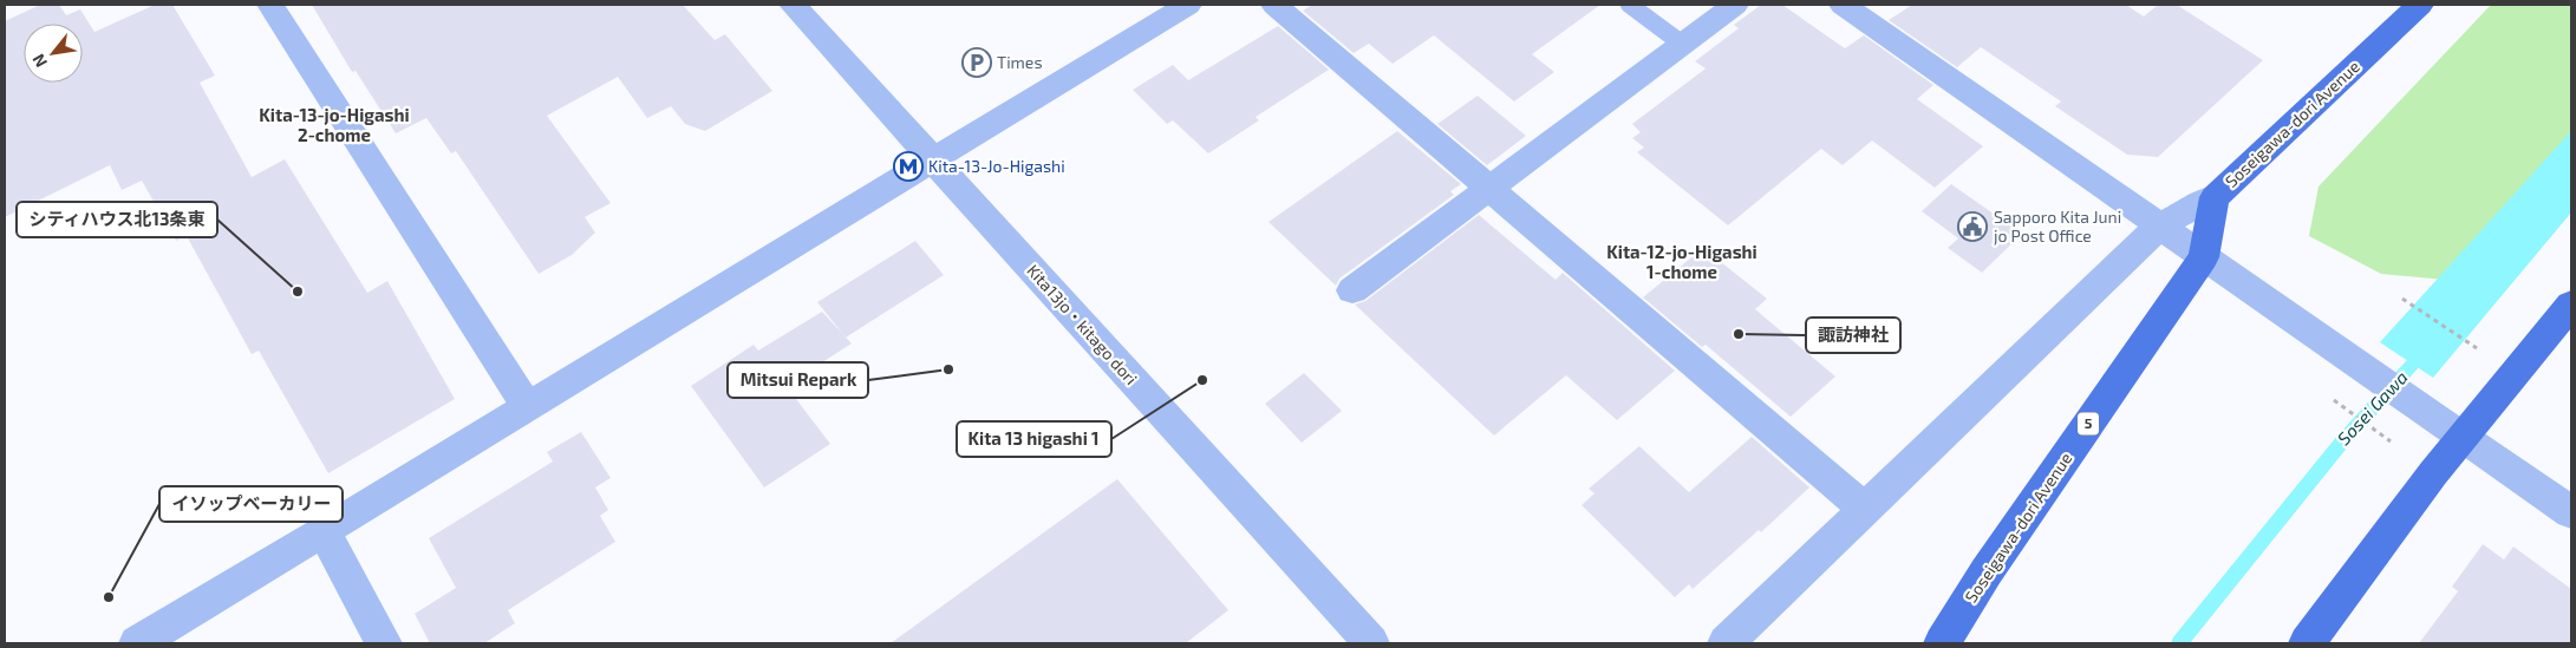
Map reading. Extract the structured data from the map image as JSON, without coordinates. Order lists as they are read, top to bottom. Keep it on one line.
{"streets":{"highway":["Soseigawa-dori Avenue","5"],"street":["Kita13jo・kitago dori"]},"districts":["Kita-13-jo-Higashi 2-chome","Kita-12-jo-Higashi 1-chome"],"water":["Sosei Gawa"],"places":{"parking":["Times"],"metro station":["Kita-13-Jo-Higashi"],"public building":["Sapporo Kita Juni jo Post Office"],"other":["シティハウス北13条東","諏訪神社","Mitsui Repark","Kita 13 higashi 1","イソップベーカリー"]},"north":"bottom left"}
